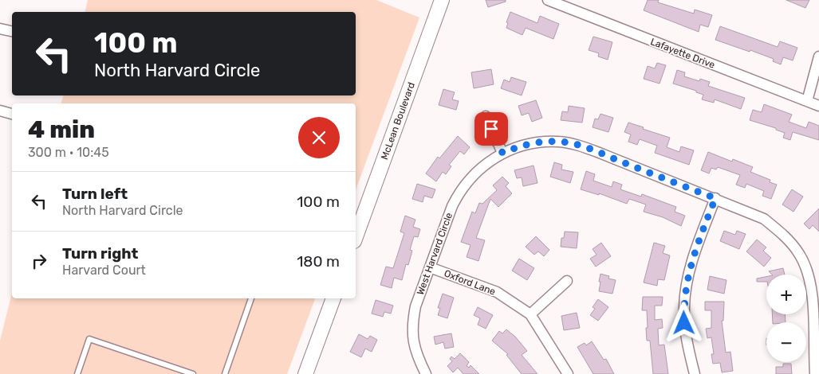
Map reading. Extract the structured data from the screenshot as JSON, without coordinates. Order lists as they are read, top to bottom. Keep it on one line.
{"streets":{"main road":["McLean Boulevard"],"street":["Lafayette Drive","West Harvard Circle","Oxford Lane"]},"crossings":[["West Harvard Circle","Oxford Lane"]],"page":{"turn":["100 m","North Harvard Circle"],"heading":["4 min","300 m · 10:45"],"list":[{"name":"Turn left","note":"North Harvard Circle","value":"100 m"},{"name":"Turn right","note":"Harvard Court","value":"180 m"}],"map_buttons":["+","−"]}}
